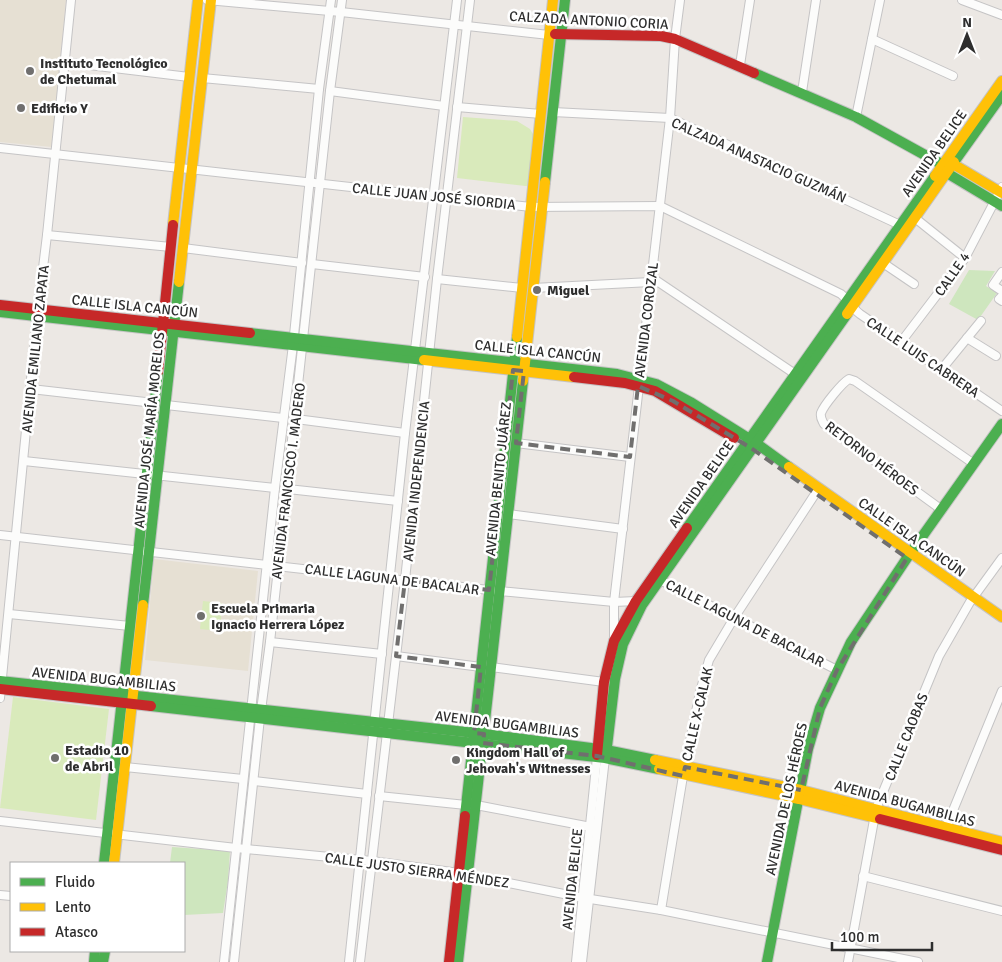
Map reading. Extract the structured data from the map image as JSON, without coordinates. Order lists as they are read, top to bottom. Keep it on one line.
{"streets":{"main road":["CALZADA ANTONIO CORIA","AVENIDA BELICE","CALLE ISLA CANCÚN","AVENIDA JOSÉ MARÍA MORELOS","AVENIDA BENITO JUÁREZ","AVENIDA BUGAMBILIAS","AVENIDA DE LOS HÉROES"],"street":["CALZADA ANASTACIO GUZMÁN","CALLE JUAN JOSÉ SIORDIA","CALLE 4","AVENIDA COROZAL","AVENIDA EMILIANO ZAPATA","CALLE LUIS CABRERA","RETORNO HÉROES","AVENIDA FRANCISCO I. MADERO","AVENIDA INDEPENDENCIA","CALLE LAGUNA DE BACALAR","CALLE X-CALAK","CALLE CAOBAS","CALLE JUSTO SIERRA MÉNDEZ"]},"crossings":[["CALZADA ANTONIO CORIA","AVENIDA BELICE"],["CALZADA ANTONIO CORIA","AVENIDA COROZAL"],["CALZADA ANTONIO CORIA","AVENIDA JOSÉ MARÍA MORELOS"],["CALZADA ANTONIO CORIA","AVENIDA BENITO JUÁREZ"],["CALZADA ANTONIO CORIA","AVENIDA FRANCISCO I. MADERO"],["CALZADA ANTONIO CORIA","AVENIDA INDEPENDENCIA"],["AVENIDA BELICE","CALZADA ANASTACIO GUZMÁN"],["AVENIDA BELICE","CALLE JUAN JOSÉ SIORDIA"],["AVENIDA BELICE","CALLE ISLA CANCÚN"],["AVENIDA BELICE","AVENIDA COROZAL"],["AVENIDA BELICE","CALLE LUIS CABRERA"],["AVENIDA BELICE","CALLE LAGUNA DE BACALAR"],["AVENIDA BELICE","AVENIDA BUGAMBILIAS"],["AVENIDA BELICE","CALLE JUSTO SIERRA MÉNDEZ"],["CALZADA ANASTACIO GUZMÁN","AVENIDA COROZAL"],["CALZADA ANASTACIO GUZMÁN","AVENIDA BENITO JUÁREZ"],["CALLE JUAN JOSÉ SIORDIA","AVENIDA COROZAL"],["CALLE JUAN JOSÉ SIORDIA","AVENIDA EMILIANO ZAPATA"],["CALLE JUAN JOSÉ SIORDIA","CALLE LUIS CABRERA"],["CALLE JUAN JOSÉ SIORDIA","AVENIDA JOSÉ MARÍA MORELOS"],["CALLE JUAN JOSÉ SIORDIA","AVENIDA BENITO JUÁREZ"],["CALLE JUAN JOSÉ SIORDIA","AVENIDA FRANCISCO I. MADERO"],["CALLE JUAN JOSÉ SIORDIA","AVENIDA INDEPENDENCIA"],["CALLE 4","CALLE LUIS CABRERA"],["CALLE ISLA CANCÚN","AVENIDA COROZAL"],["CALLE ISLA CANCÚN","AVENIDA EMILIANO ZAPATA"],["CALLE ISLA CANCÚN","AVENIDA JOSÉ MARÍA MORELOS"],["CALLE ISLA CANCÚN","AVENIDA BENITO JUÁREZ"],["CALLE ISLA CANCÚN","AVENIDA FRANCISCO I. MADERO"],["CALLE ISLA CANCÚN","AVENIDA INDEPENDENCIA"],["CALLE ISLA CANCÚN","CALLE X-CALAK"],["CALLE ISLA CANCÚN","CALLE CAOBAS"],["CALLE ISLA CANCÚN","AVENIDA DE LOS HÉROES"],["AVENIDA COROZAL","CALLE LAGUNA DE BACALAR"],["AVENIDA EMILIANO ZAPATA","CALLE LAGUNA DE BACALAR"],["AVENIDA EMILIANO ZAPATA","AVENIDA BUGAMBILIAS"],["AVENIDA JOSÉ MARÍA MORELOS","CALLE LAGUNA DE BACALAR"],["AVENIDA JOSÉ MARÍA MORELOS","AVENIDA BUGAMBILIAS"],["AVENIDA JOSÉ MARÍA MORELOS","CALLE JUSTO SIERRA MÉNDEZ"],["RETORNO HÉROES","AVENIDA DE LOS HÉROES"],["AVENIDA BENITO JUÁREZ","CALLE LAGUNA DE BACALAR"],["AVENIDA BENITO JUÁREZ","AVENIDA BUGAMBILIAS"],["AVENIDA BENITO JUÁREZ","CALLE JUSTO SIERRA MÉNDEZ"],["AVENIDA FRANCISCO I. MADERO","CALLE LAGUNA DE BACALAR"],["AVENIDA FRANCISCO I. MADERO","AVENIDA BUGAMBILIAS"],["AVENIDA FRANCISCO I. MADERO","CALLE JUSTO SIERRA MÉNDEZ"],["AVENIDA INDEPENDENCIA","CALLE LAGUNA DE BACALAR"],["AVENIDA INDEPENDENCIA","AVENIDA BUGAMBILIAS"],["AVENIDA INDEPENDENCIA","CALLE JUSTO SIERRA MÉNDEZ"],["CALLE LAGUNA DE BACALAR","CALLE X-CALAK"],["CALLE LAGUNA DE BACALAR","AVENIDA DE LOS HÉROES"],["AVENIDA BUGAMBILIAS","CALLE X-CALAK"],["AVENIDA BUGAMBILIAS","CALLE CAOBAS"],["AVENIDA BUGAMBILIAS","AVENIDA DE LOS HÉROES"],["CALLE X-CALAK","CALLE JUSTO SIERRA MÉNDEZ"],["CALLE CAOBAS","CALLE JUSTO SIERRA MÉNDEZ"],["AVENIDA DE LOS HÉROES","CALLE JUSTO SIERRA MÉNDEZ"]],"places":["Instituto Tecnológico de Chetumal","Edificio Y","Miguel","Escuela Primaria Ignacio Herrera López","Estadio 10 de Abril","Kingdom Hall of Jehovah's Witnesses"],"legend":["Fluido","Lento","Atasco"],"scale_bar":"100 m","north":"top"}
